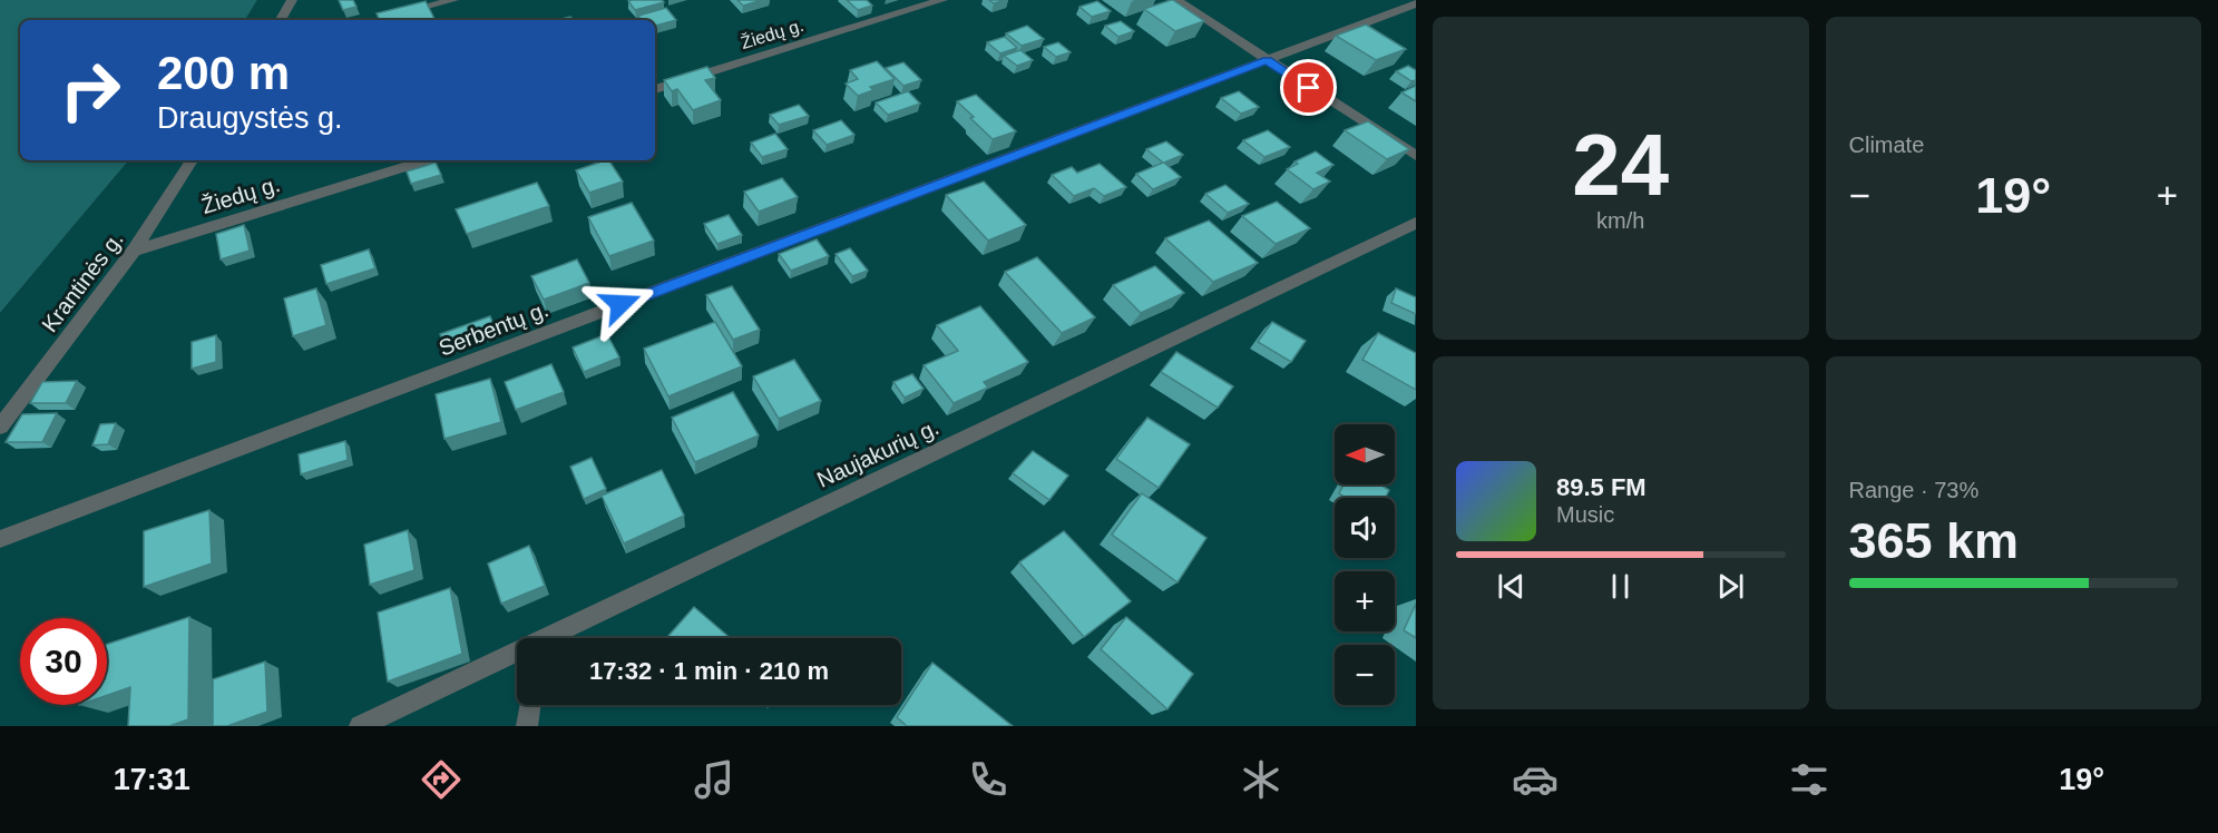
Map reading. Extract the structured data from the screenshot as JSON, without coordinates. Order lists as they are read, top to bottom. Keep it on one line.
{"streets":{"street":["Žiedų g.","Krantinės g.","Serbentų g.","Naujakurių g."]},"crossings":[["Žiedų g.","Krantinės g."]],"north":"left","page":{"tile":[["24","km/h"],"Climate",["Range · 73%","365 km"]],"turn":["200 m","Draugystės g."],"heat":["−","19°","+"],"map_buttons":["+","−"],"song":["89.5 FM","Music"],"limit":"30","trip":"17:32 · 1 min · 210 m","tabs":["17:31","19°"]}}
